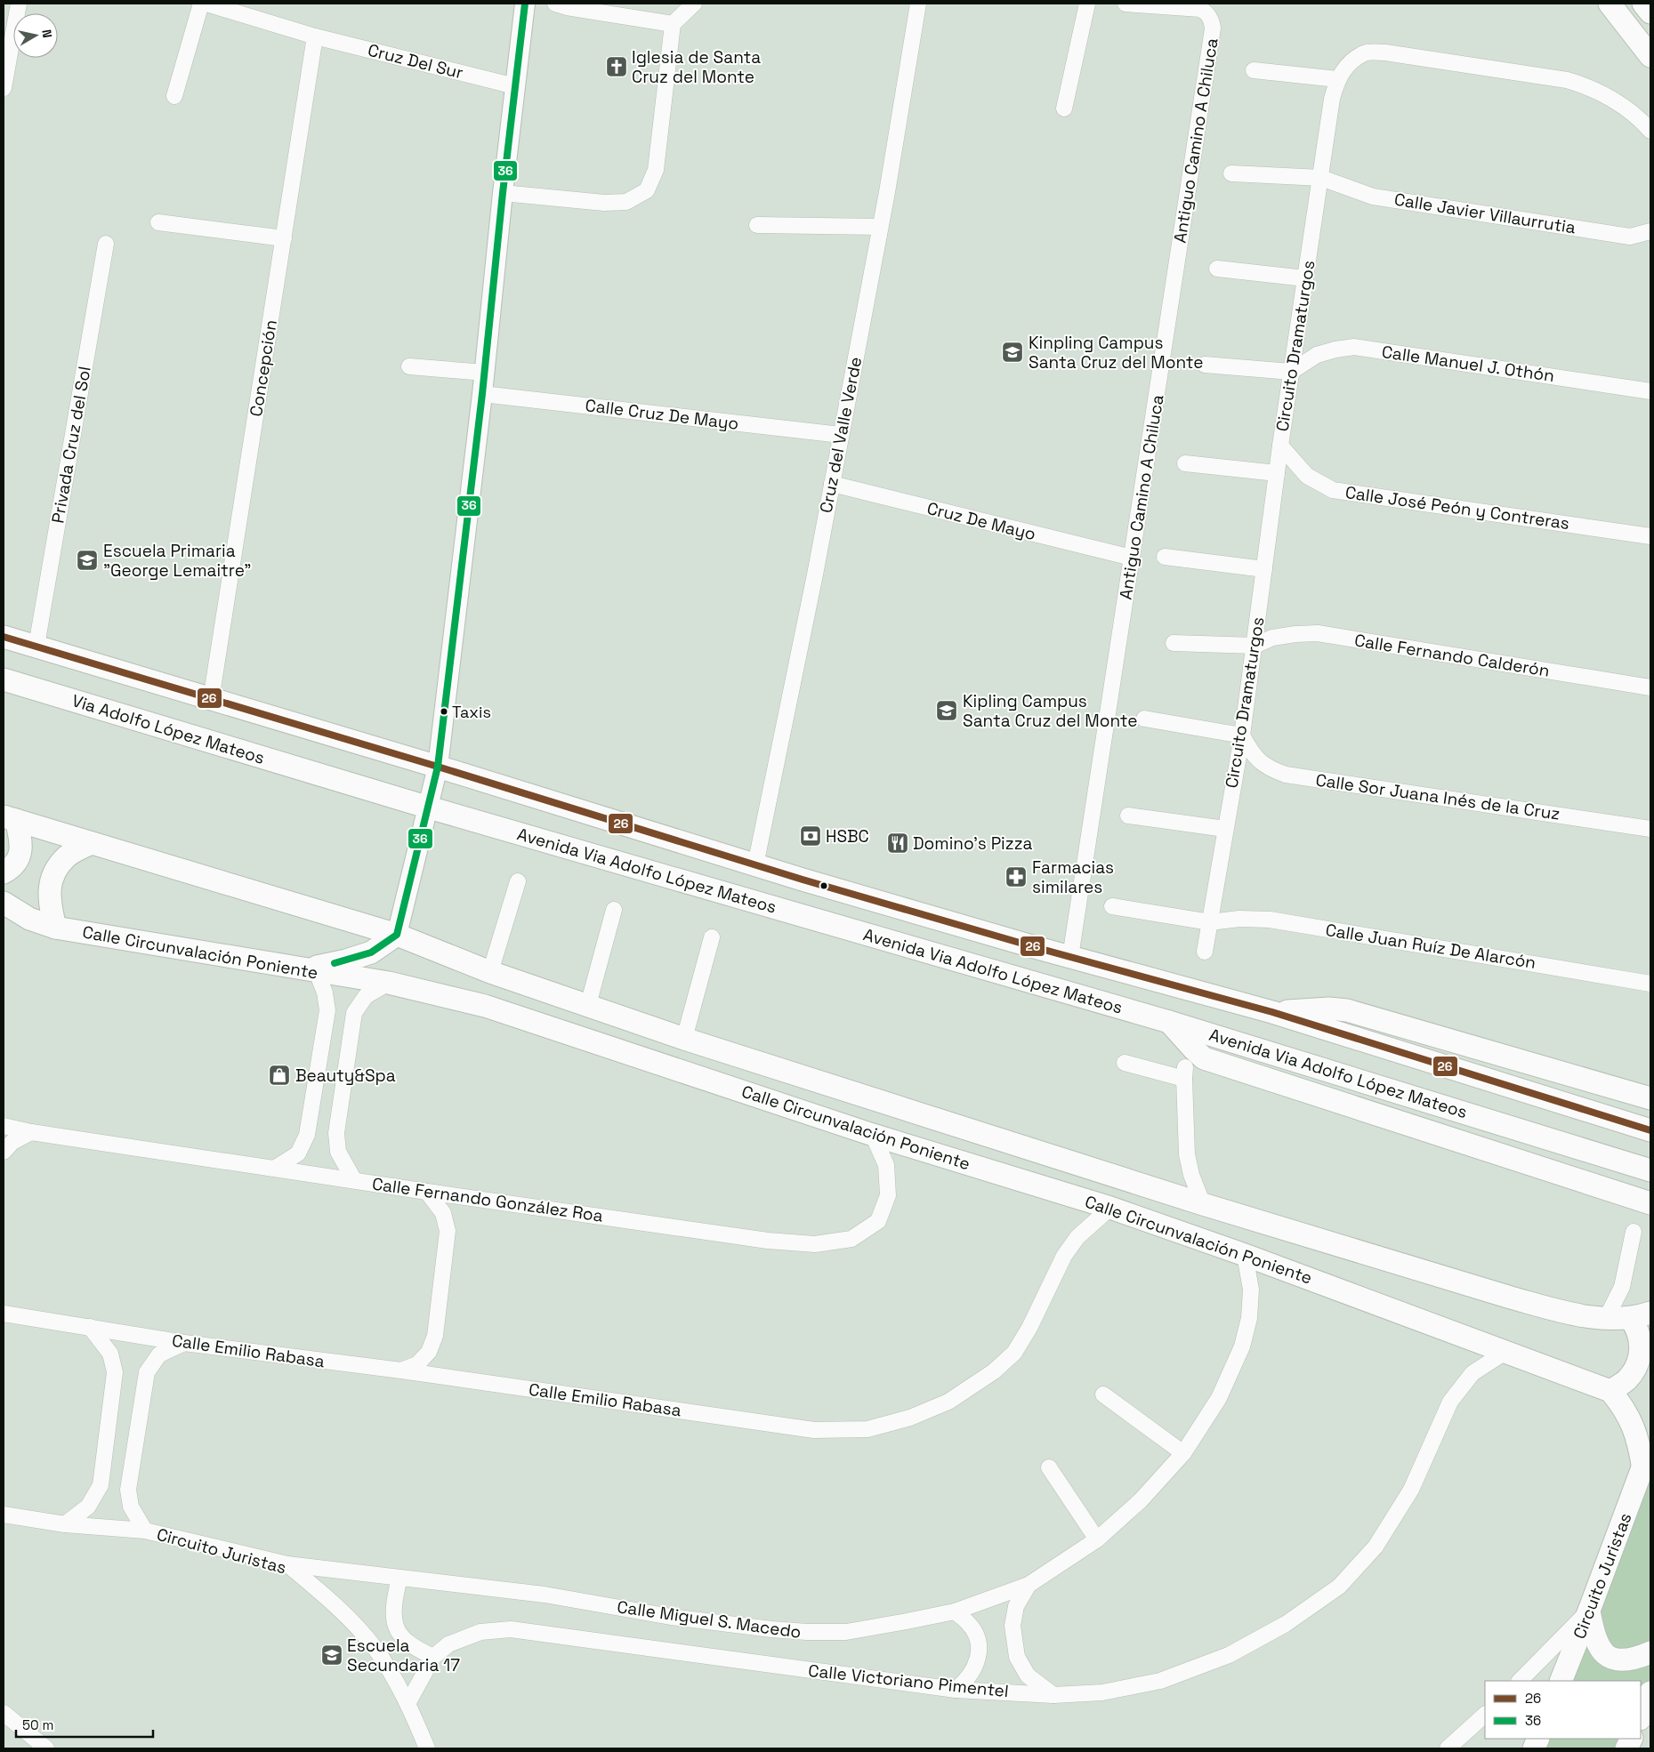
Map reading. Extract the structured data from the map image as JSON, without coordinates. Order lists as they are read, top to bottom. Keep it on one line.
{"streets":{"main road":["Via Adolfo López Mateos","Avenida Via Adolfo López Mateos","Calle Circunvalación Poniente","Circuito Juristas"],"street":["Cruz Del Sur","Antiguo Camino A Chiluca","Calle Javier Villaurrutia","Circuito Dramaturgos","Calle Manuel J. Othón","Concepción","Calle Cruz De Mayo","Cruz del Valle Verde","Privada Cruz del Sol","Calle José Peón y Contreras","Cruz De Mayo","Calle Fernando Calderón","Calle Sor Juana Inés de la Cruz","Calle Juan Ruíz De Alarcón","Calle Fernando González Roa","Calle Emilio Rabasa","Calle Miguel S. Macedo","Calle Victoriano Pimentel"]},"crossings":[["Cruz Del Sur","Concepción"],["Antiguo Camino A Chiluca","Cruz De Mayo"],["Antiguo Camino A Chiluca","Avenida Via Adolfo López Mateos"],["Calle Javier Villaurrutia","Circuito Dramaturgos"],["Circuito Dramaturgos","Calle Manuel J. Othón"],["Circuito Dramaturgos","Calle José Peón y Contreras"],["Circuito Dramaturgos","Calle Fernando Calderón"],["Circuito Dramaturgos","Calle Sor Juana Inés de la Cruz"],["Circuito Dramaturgos","Calle Juan Ruíz De Alarcón"],["Concepción","Avenida Via Adolfo López Mateos"],["Calle Cruz De Mayo","Cruz del Valle Verde"],["Cruz del Valle Verde","Cruz De Mayo"],["Cruz del Valle Verde","Avenida Via Adolfo López Mateos"],["Privada Cruz del Sol","Avenida Via Adolfo López Mateos"],["Via Adolfo López Mateos","Avenida Via Adolfo López Mateos"],["Calle Circunvalación Poniente","Calle Fernando González Roa"],["Calle Circunvalación Poniente","Calle Emilio Rabasa"],["Calle Circunvalación Poniente","Calle Miguel S. Macedo"],["Calle Circunvalación Poniente","Calle Victoriano Pimentel"],["Circuito Juristas","Calle Miguel S. Macedo"],["Circuito Juristas","Calle Victoriano Pimentel"]],"places":{"church":["Iglesia de Santa Cruz del Monte"],"school or university":["Kinpling Campus Santa Cruz del Monte","Escuela Primaria \"George Lemaitre\"","Kipling Campus Santa Cruz del Monte","Escuela Secundaria 17"],"other":["Taxis"],"bank":["HSBC"],"restaurant":["Domino's Pizza"],"pharmacy":["Farmacias similares"],"shop":["Beauty&Spa"]},"lines":["transit line 36","transit line 26"],"legend":["26","36"],"scale_bar":"50 m","north":"right"}
